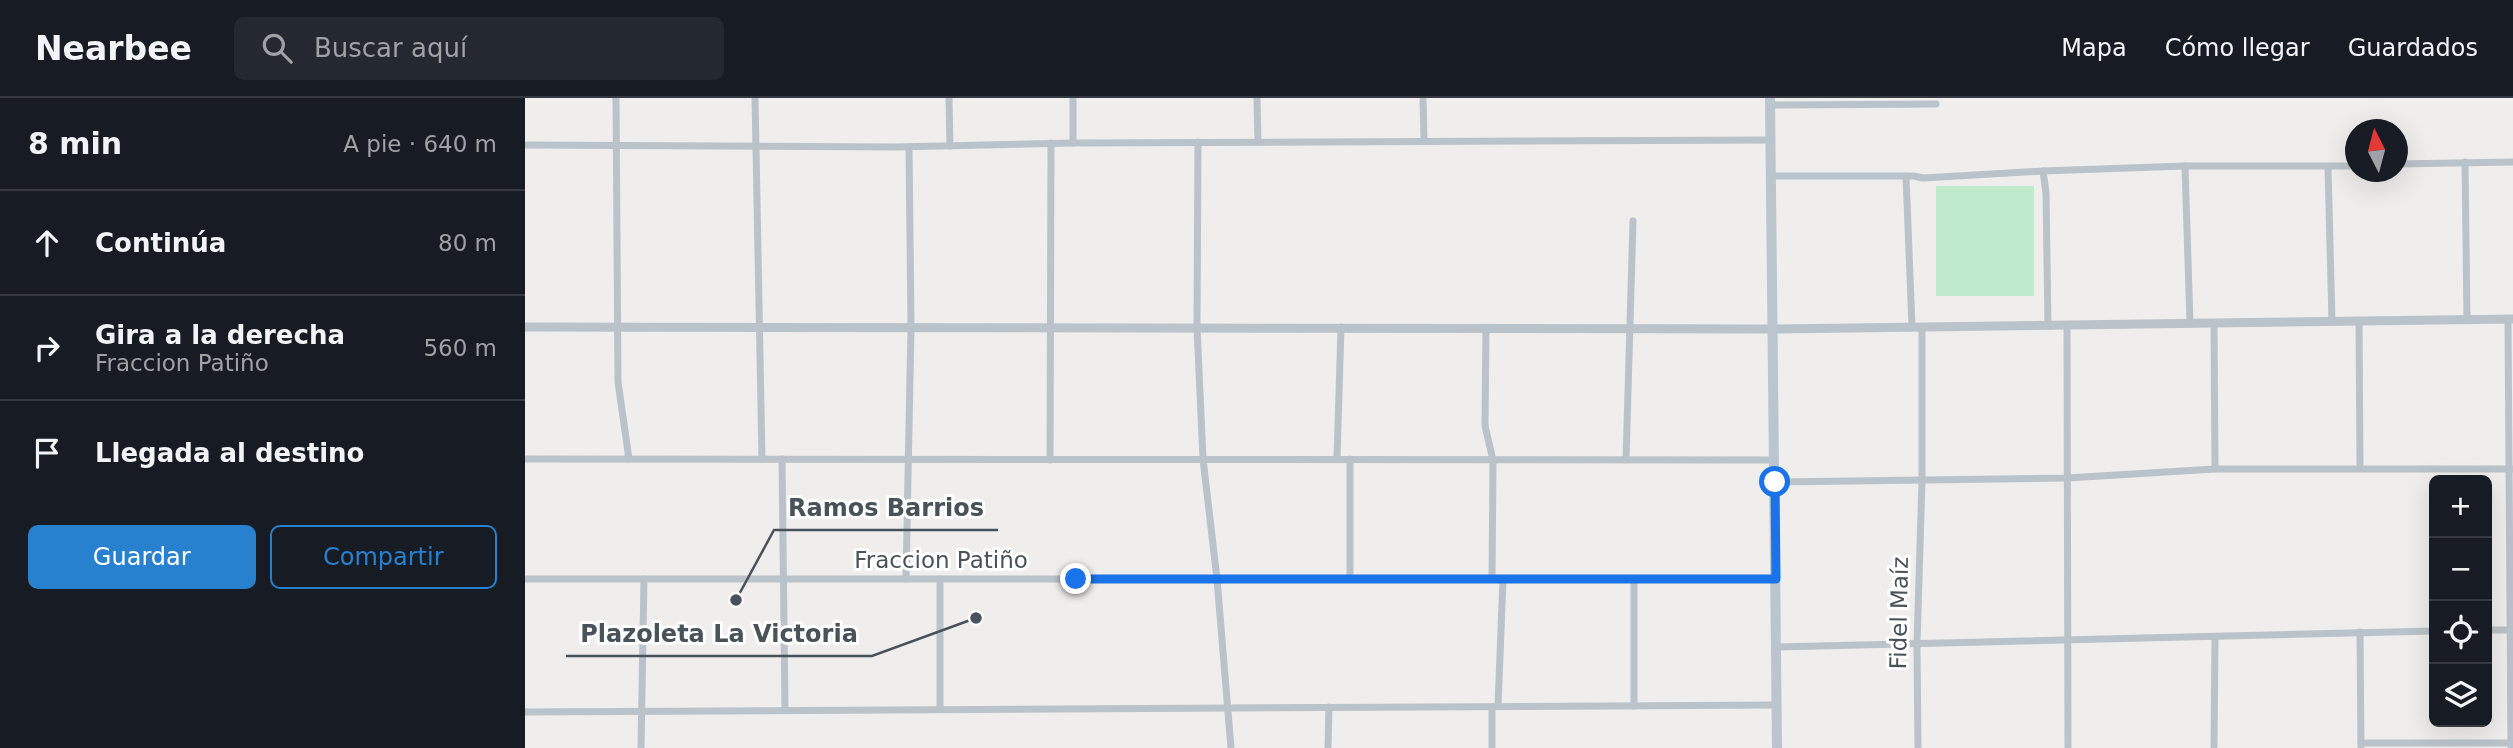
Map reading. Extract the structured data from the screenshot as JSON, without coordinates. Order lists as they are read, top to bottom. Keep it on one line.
{"streets":{"street":["Fraccion Patiño","Fidel Maíz"]},"places":["Ramos Barrios","Plazoleta La Victoria"],"north":"top","page":{"header":"Nearbee","search":"Buscar aquí","nav":["Mapa","Cómo llegar","Guardados"],"heading":["8 min","A pie · 640 m"],"list":[["Continúa","80 m"],["Gira a la derecha","Fraccion Patiño","560 m"],"Llegada al destino"],"map_buttons":["+","−"],"buttons":["Guardar","Compartir"]}}
